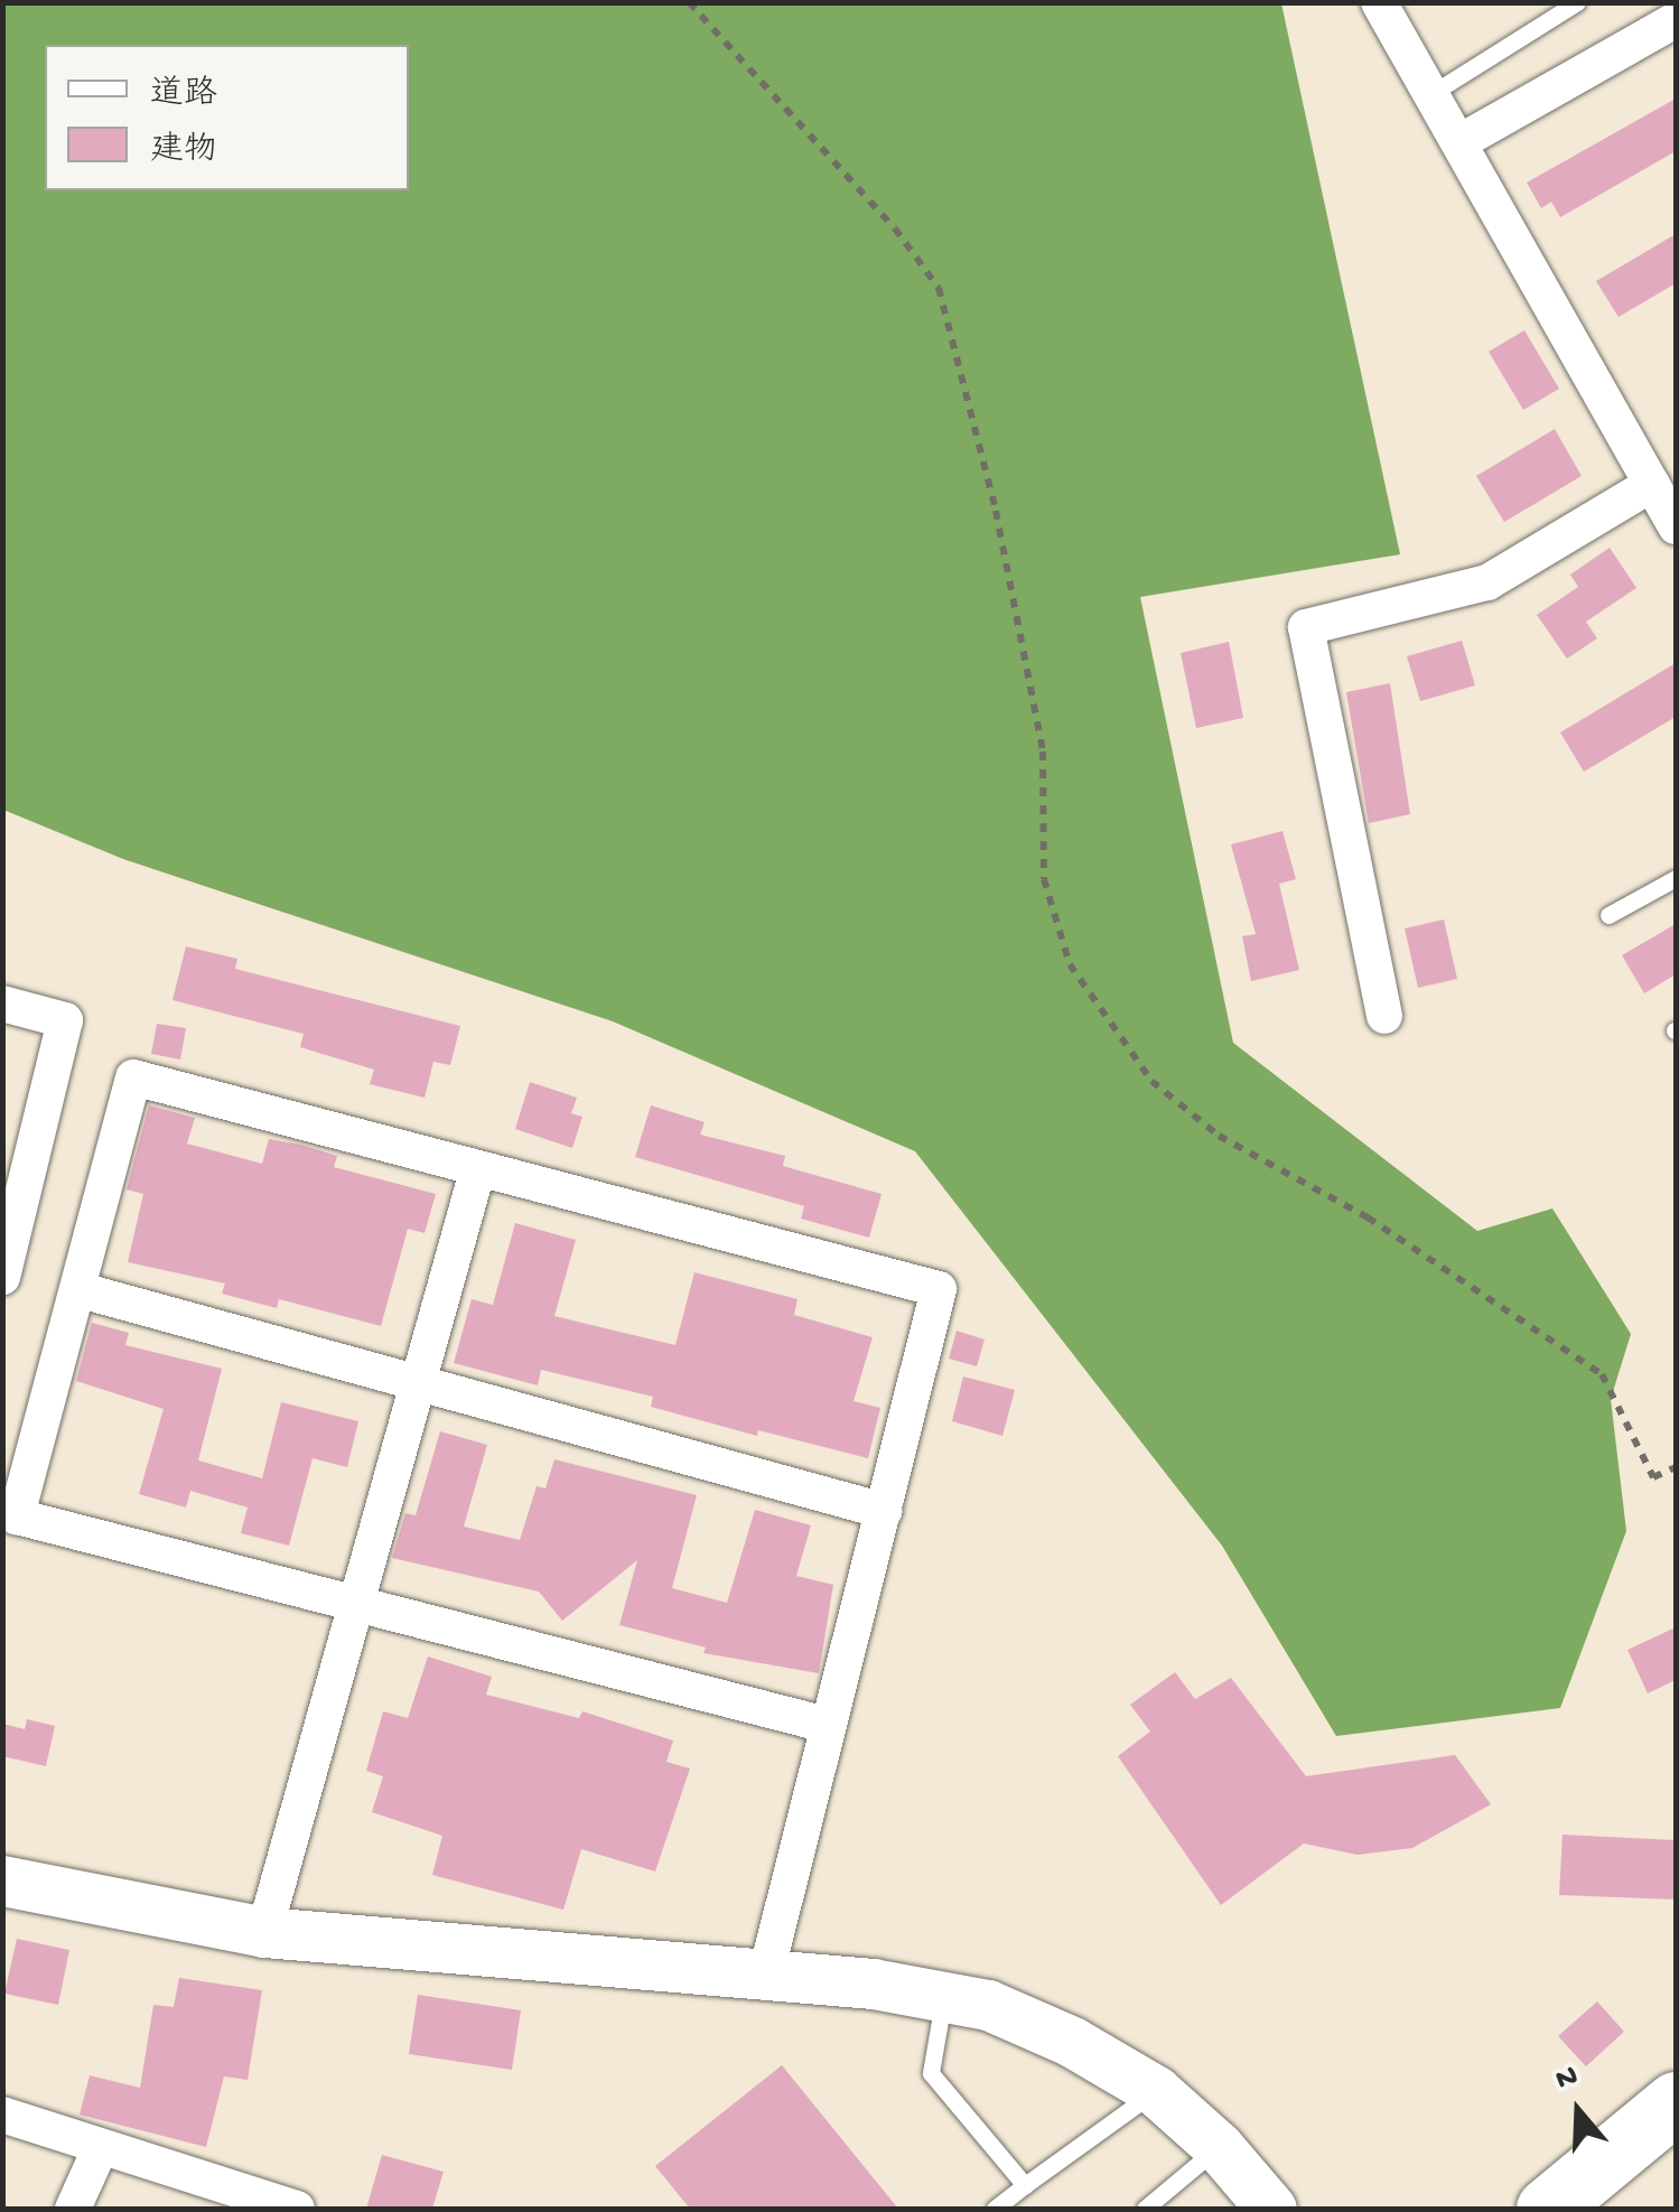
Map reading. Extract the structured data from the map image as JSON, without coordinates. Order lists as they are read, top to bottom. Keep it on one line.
{"legend":["道路","建物"],"north":"top"}
